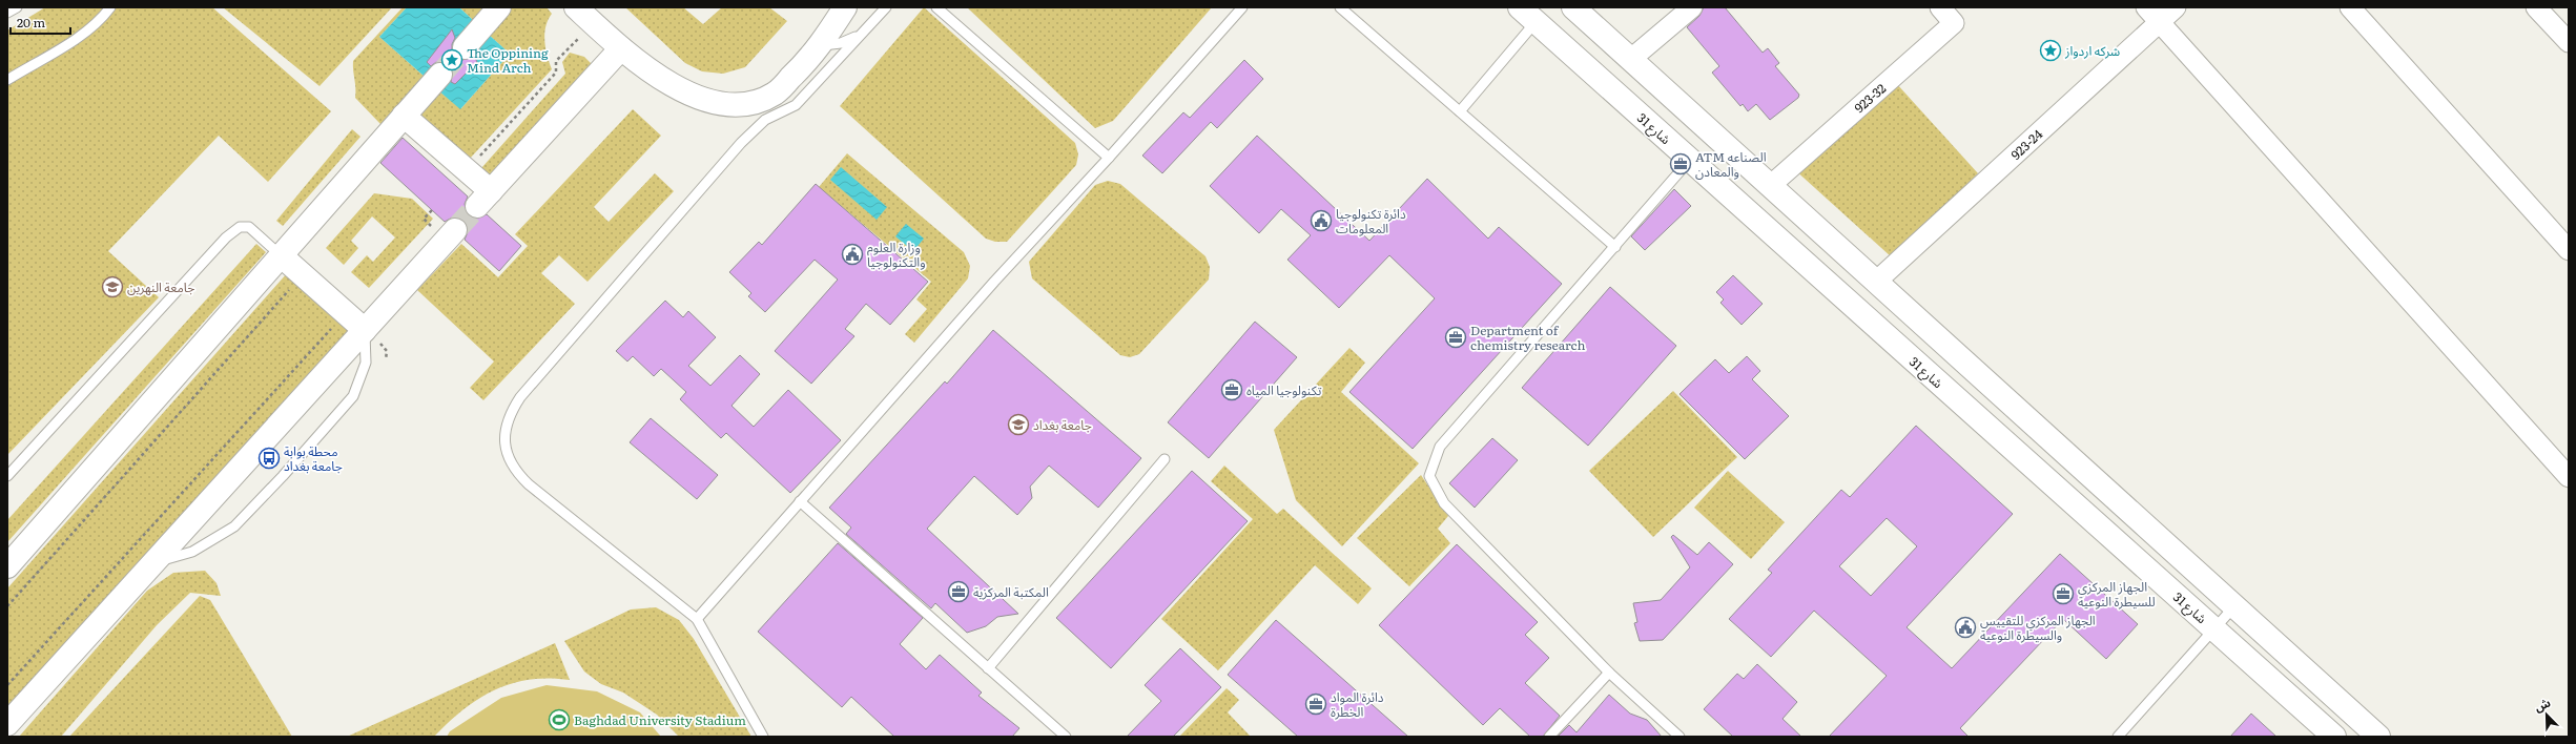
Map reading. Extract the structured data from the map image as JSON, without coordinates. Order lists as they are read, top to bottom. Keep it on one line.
{"streets":{"street":["923-32","شارع 31","923-24"]},"places":{"place":["شركه اردواز","The Oppining Mind Arch"],"office":["ATM الصناعه والمعادن","Department of chemistry research","تكنولوجيا المياه","المكتبة المركزية","الجهاز المركزي للسيطرة النوعية","دائرة المواد الخطرة"],"public building":["دائرة تكنولوجيا المعلومات","وزارة العلوم والتكنولوجيا","الجهاز المركزي للتقييس والسيطرة النوعية"],"school or university":["جامعة النهرين","جامعة بغداد"],"bus stop":["محطة بوابة جامعة بغداد"],"sports":["Baghdad University Stadium"]},"scale_bar":"20 m","north":"top left"}
